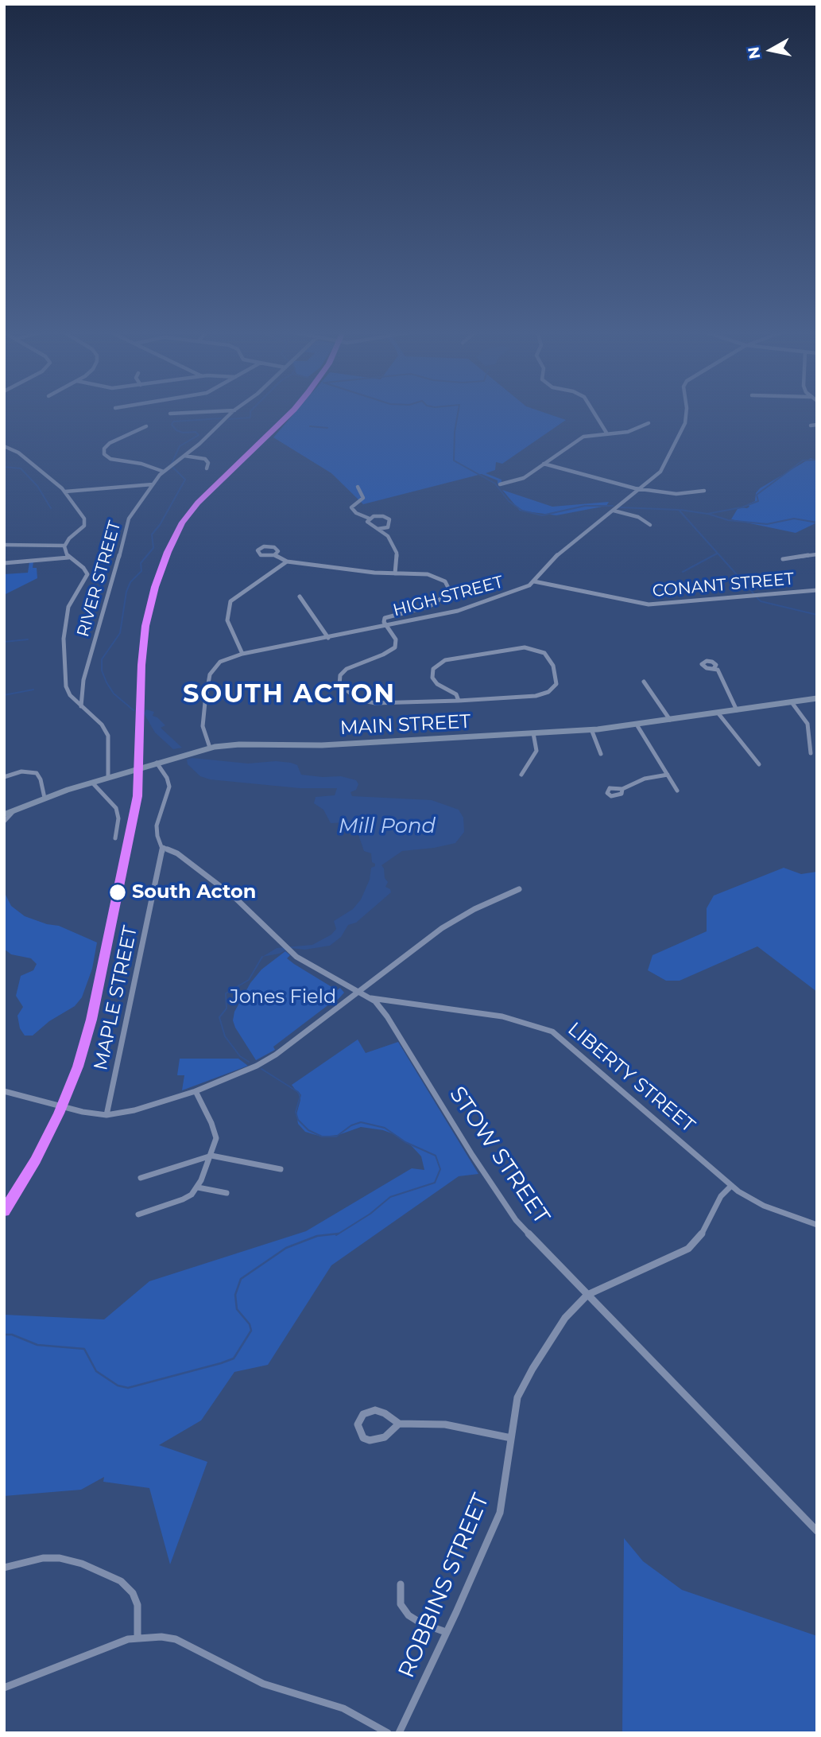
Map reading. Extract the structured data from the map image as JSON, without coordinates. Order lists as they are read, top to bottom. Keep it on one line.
{"streets":{"main road":["MAIN STREET"],"street":["RIVER STREET","CONANT STREET","HIGH STREET","MAPLE STREET","LIBERTY STREET","STOW STREET","ROBBINS STREET"]},"crossings":[["CONANT STREET","HIGH STREET"],["HIGH STREET","MAIN STREET"],["MAIN STREET","MAPLE STREET"],["MAPLE STREET","STOW STREET"],["LIBERTY STREET","STOW STREET"],["LIBERTY STREET","ROBBINS STREET"],["STOW STREET","ROBBINS STREET"]],"districts":["SOUTH ACTON"],"water":["Mill Pond"],"parks":["Jones Field"],"places":["South Acton"],"north":"left"}
